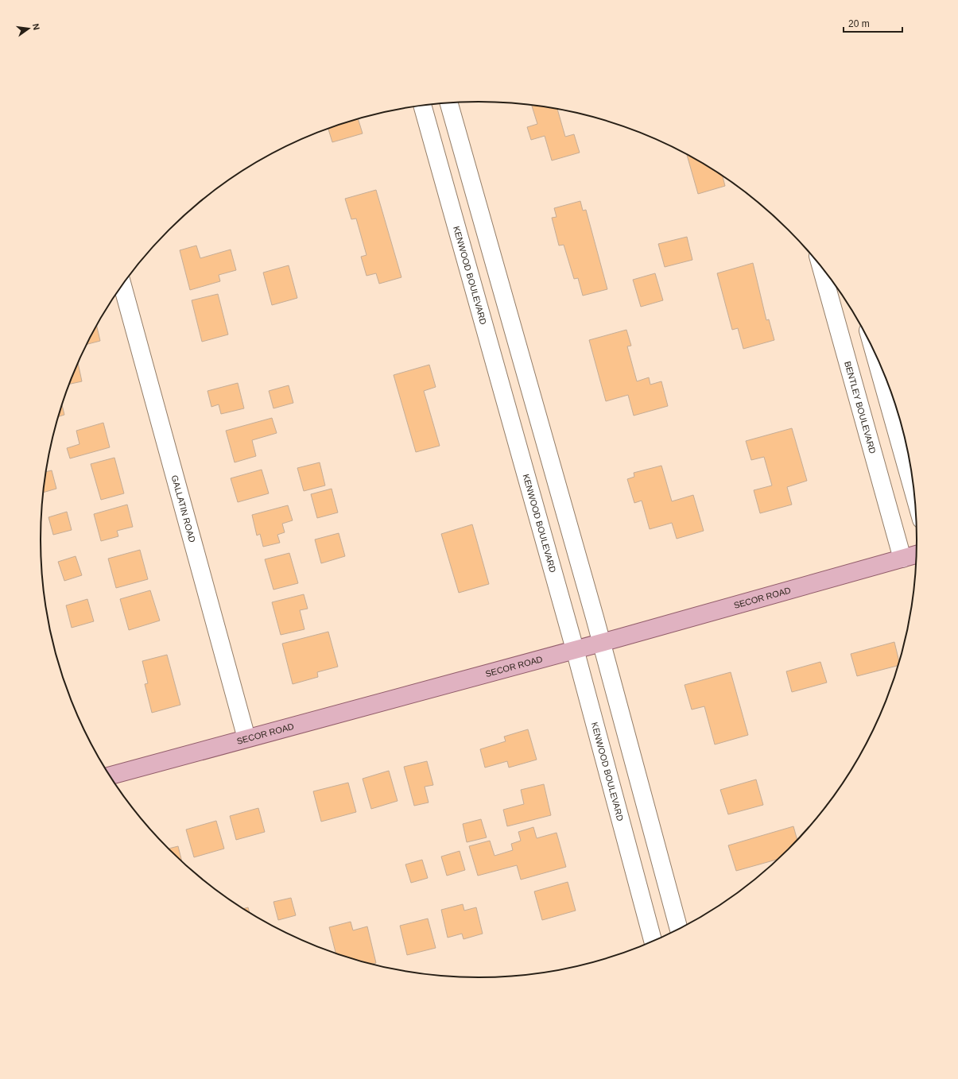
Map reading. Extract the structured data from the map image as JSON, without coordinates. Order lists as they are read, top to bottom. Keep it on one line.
{"streets":{"main road":["SECOR ROAD"],"street":["KENWOOD BOULEVARD","BENTLEY BOULEVARD","GALLATIN ROAD"]},"crossings":[["KENWOOD BOULEVARD","SECOR ROAD"],["BENTLEY BOULEVARD","SECOR ROAD"],["GALLATIN ROAD","SECOR ROAD"]],"scale_bar":"20 m","north":"right"}
